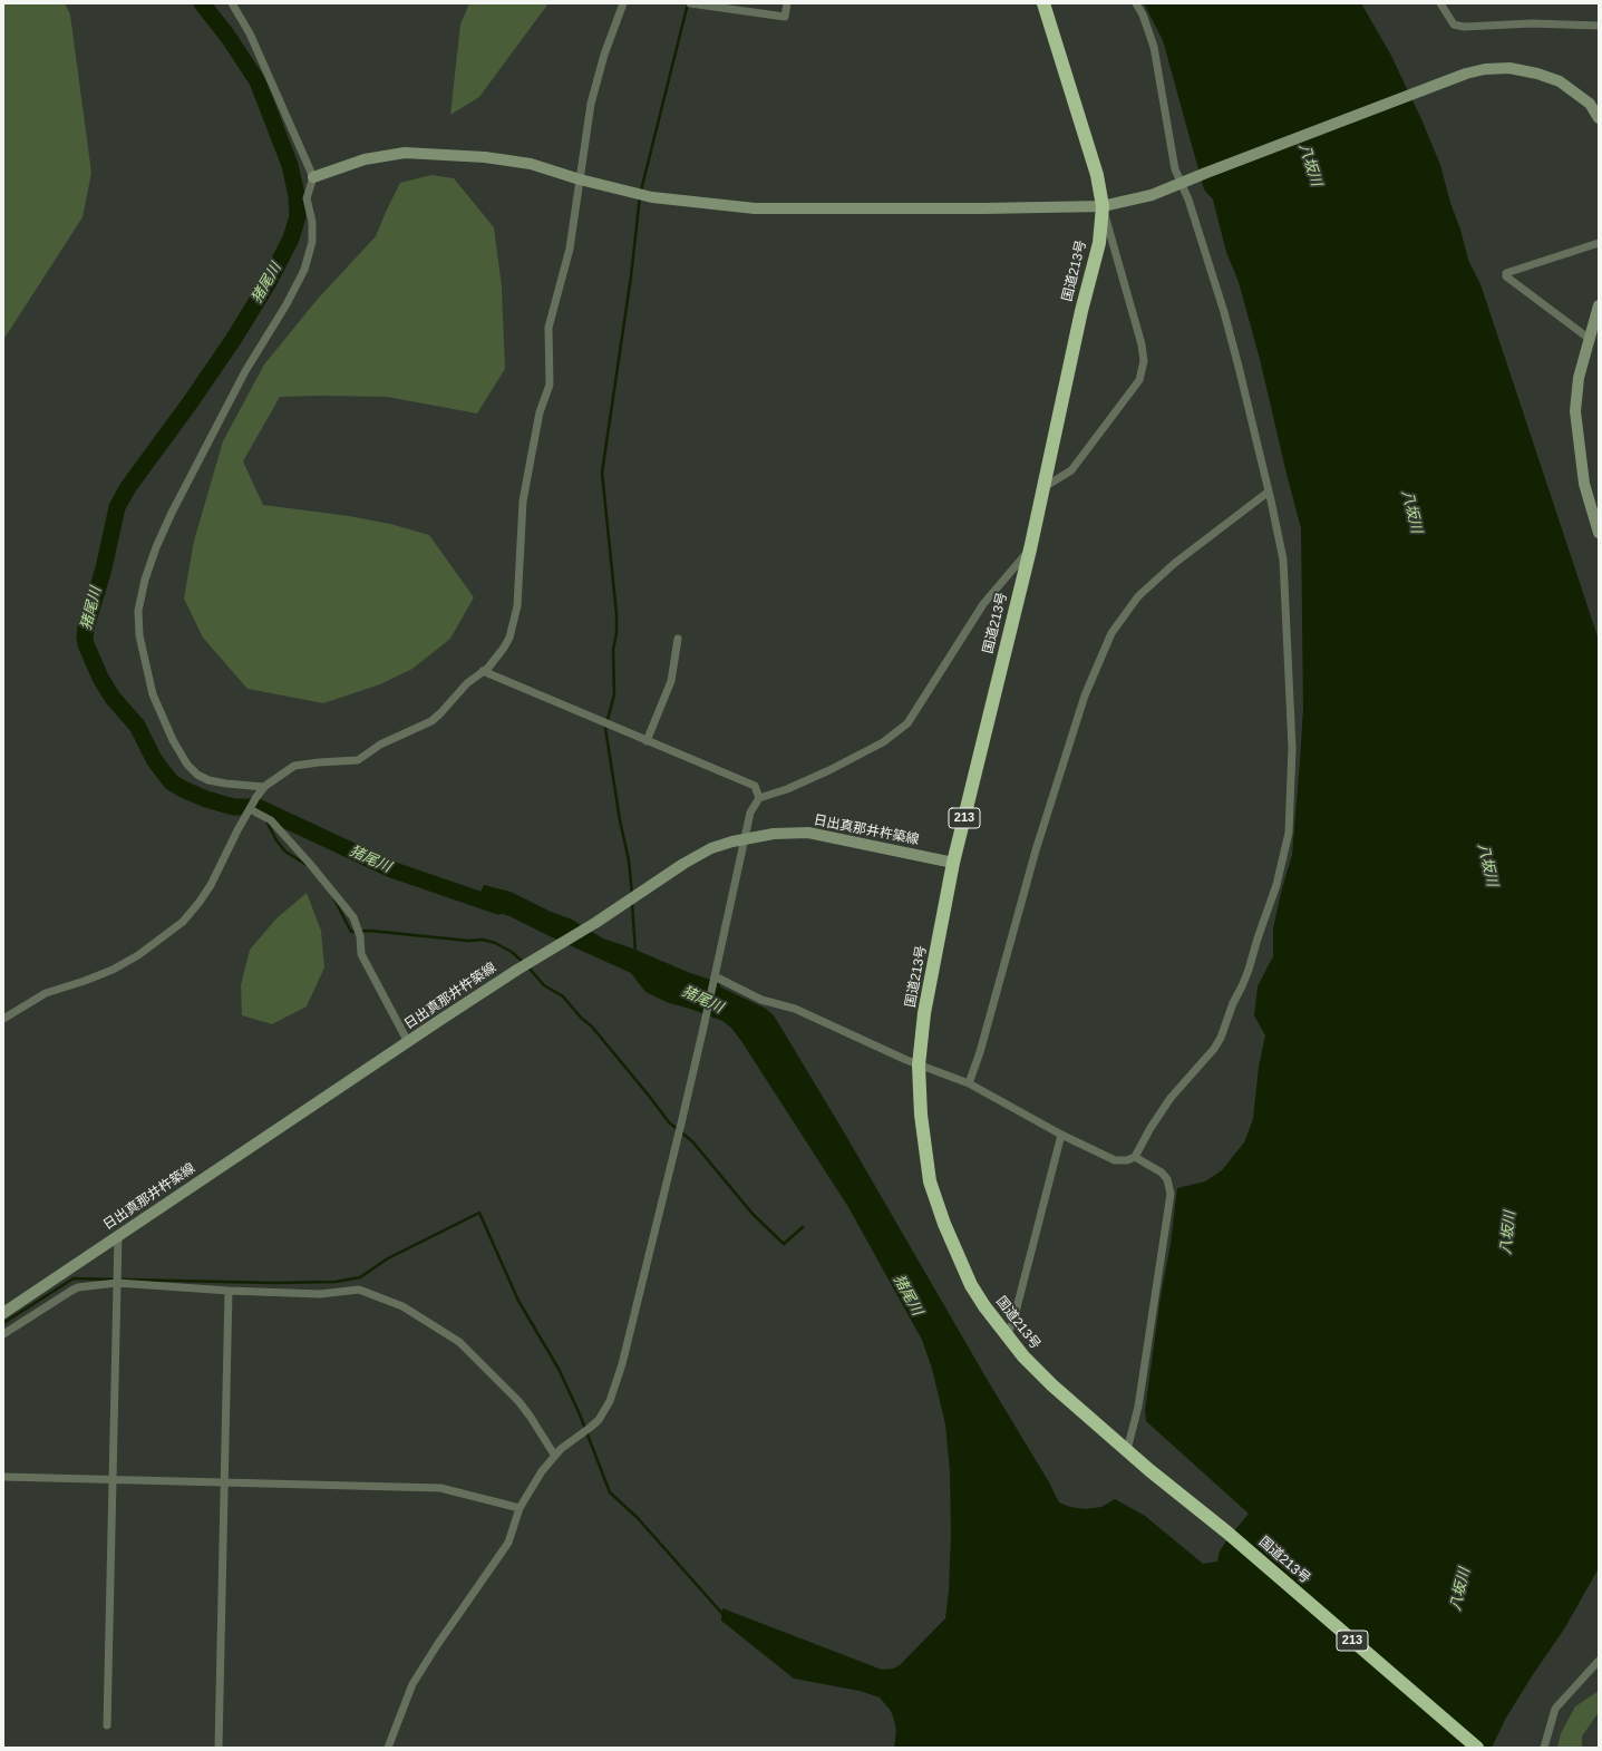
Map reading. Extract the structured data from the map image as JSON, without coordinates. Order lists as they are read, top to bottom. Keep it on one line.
{"streets":{"highway":["国道213号","213"],"street":["日出真那井杵築線"]},"crossings":[["国道213号","日出真那井杵築線"]],"water":["八坂川","猪尾川"]}
